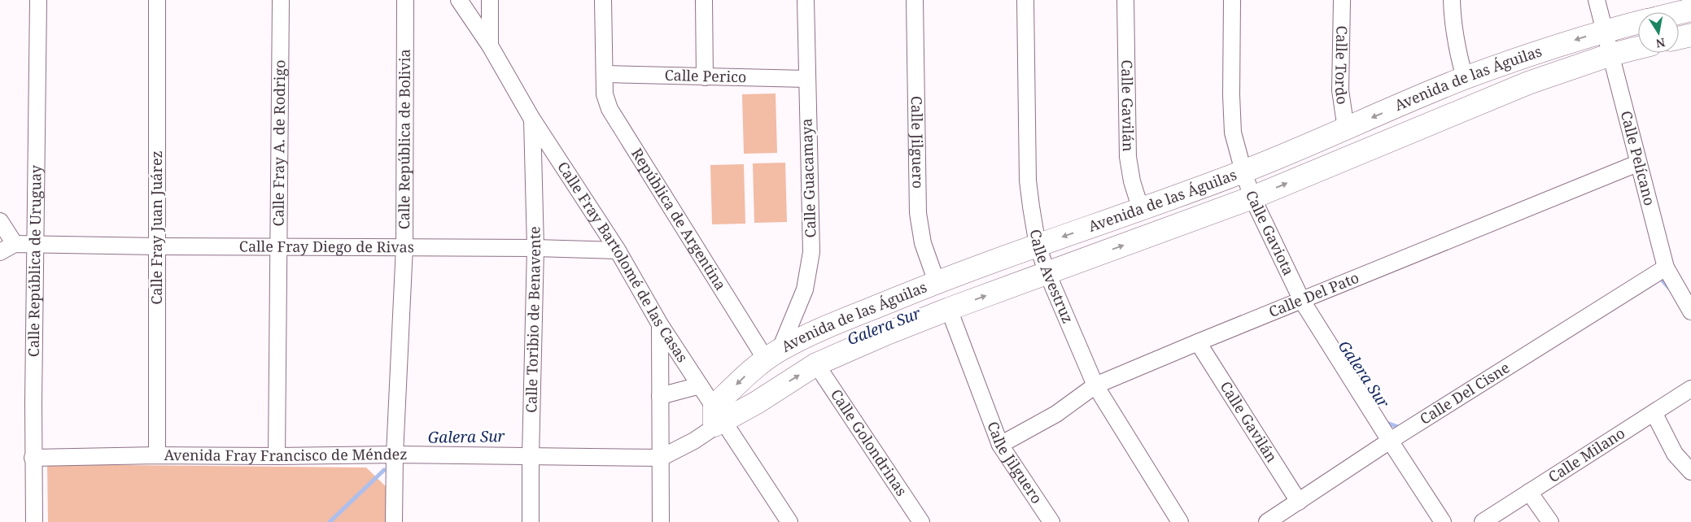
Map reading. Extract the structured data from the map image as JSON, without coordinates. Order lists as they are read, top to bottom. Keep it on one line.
{"streets":{"street":["Calle Tordo","Calle Perico","Avenida de las Águilas","Calle Gavilán","Calle República de Bolivia","Calle Jilguero","Calle Fray A. de Rodrigo","Calle Pelícano","Calle Guacamaya","República de Argentina","Calle Fray Juan Juárez","Calle Gaviota","Calle Fray Diego de Rivas","Calle República de Uruguay","Calle Fray Bartolomé de las Casas","Calle Avestruz","Calle Del Pato","Calle Toribio de Benavente","Calle Del Cisne","Calle Golondrinas","Avenida Fray Francisco de Méndez","Calle Milano"]},"crossings":[["Calle Tordo","Avenida de las Águilas"],["Calle Perico","Calle Guacamaya"],["Calle Perico","República de Argentina"],["Avenida de las Águilas","Calle Gavilán"],["Avenida de las Águilas","Calle Jilguero"],["Avenida de las Águilas","Calle Pelícano"],["Avenida de las Águilas","Calle Guacamaya"],["Avenida de las Águilas","República de Argentina"],["Avenida de las Águilas","Calle Gaviota"],["Avenida de las Águilas","Calle Fray Bartolomé de las Casas"],["Avenida de las Águilas","Calle Avestruz"],["Avenida de las Águilas","Calle Golondrinas"],["Avenida de las Águilas","Avenida Fray Francisco de Méndez"],["Calle Gavilán","Calle Del Pato"],["Calle Gavilán","Calle Del Cisne"],["Calle República de Bolivia","Calle Fray Diego de Rivas"],["Calle República de Bolivia","Avenida Fray Francisco de Méndez"],["Calle Jilguero","Calle Del Pato"],["Calle Fray A. de Rodrigo","Calle Fray Diego de Rivas"],["Calle Fray A. de Rodrigo","Avenida Fray Francisco de Méndez"],["Calle Pelícano","Calle Del Pato"],["Calle Pelícano","Calle Del Cisne"],["Calle Guacamaya","República de Argentina"],["Calle Fray Juan Juárez","Calle Fray Diego de Rivas"],["Calle Fray Juan Juárez","Avenida Fray Francisco de Méndez"],["Calle Gaviota","Calle Del Pato"],["Calle Gaviota","Calle Del Cisne"],["Calle Fray Diego de Rivas","Calle República de Uruguay"],["Calle Fray Diego de Rivas","Calle Fray Bartolomé de las Casas"],["Calle Fray Diego de Rivas","Calle Toribio de Benavente"],["Calle República de Uruguay","Avenida Fray Francisco de Méndez"],["Calle Fray Bartolomé de las Casas","Calle Toribio de Benavente"],["Calle Fray Bartolomé de las Casas","Avenida Fray Francisco de Méndez"],["Calle Avestruz","Calle Del Pato"],["Calle Toribio de Benavente","Avenida Fray Francisco de Méndez"]],"water":["Galera Sur"],"north":"bottom"}
